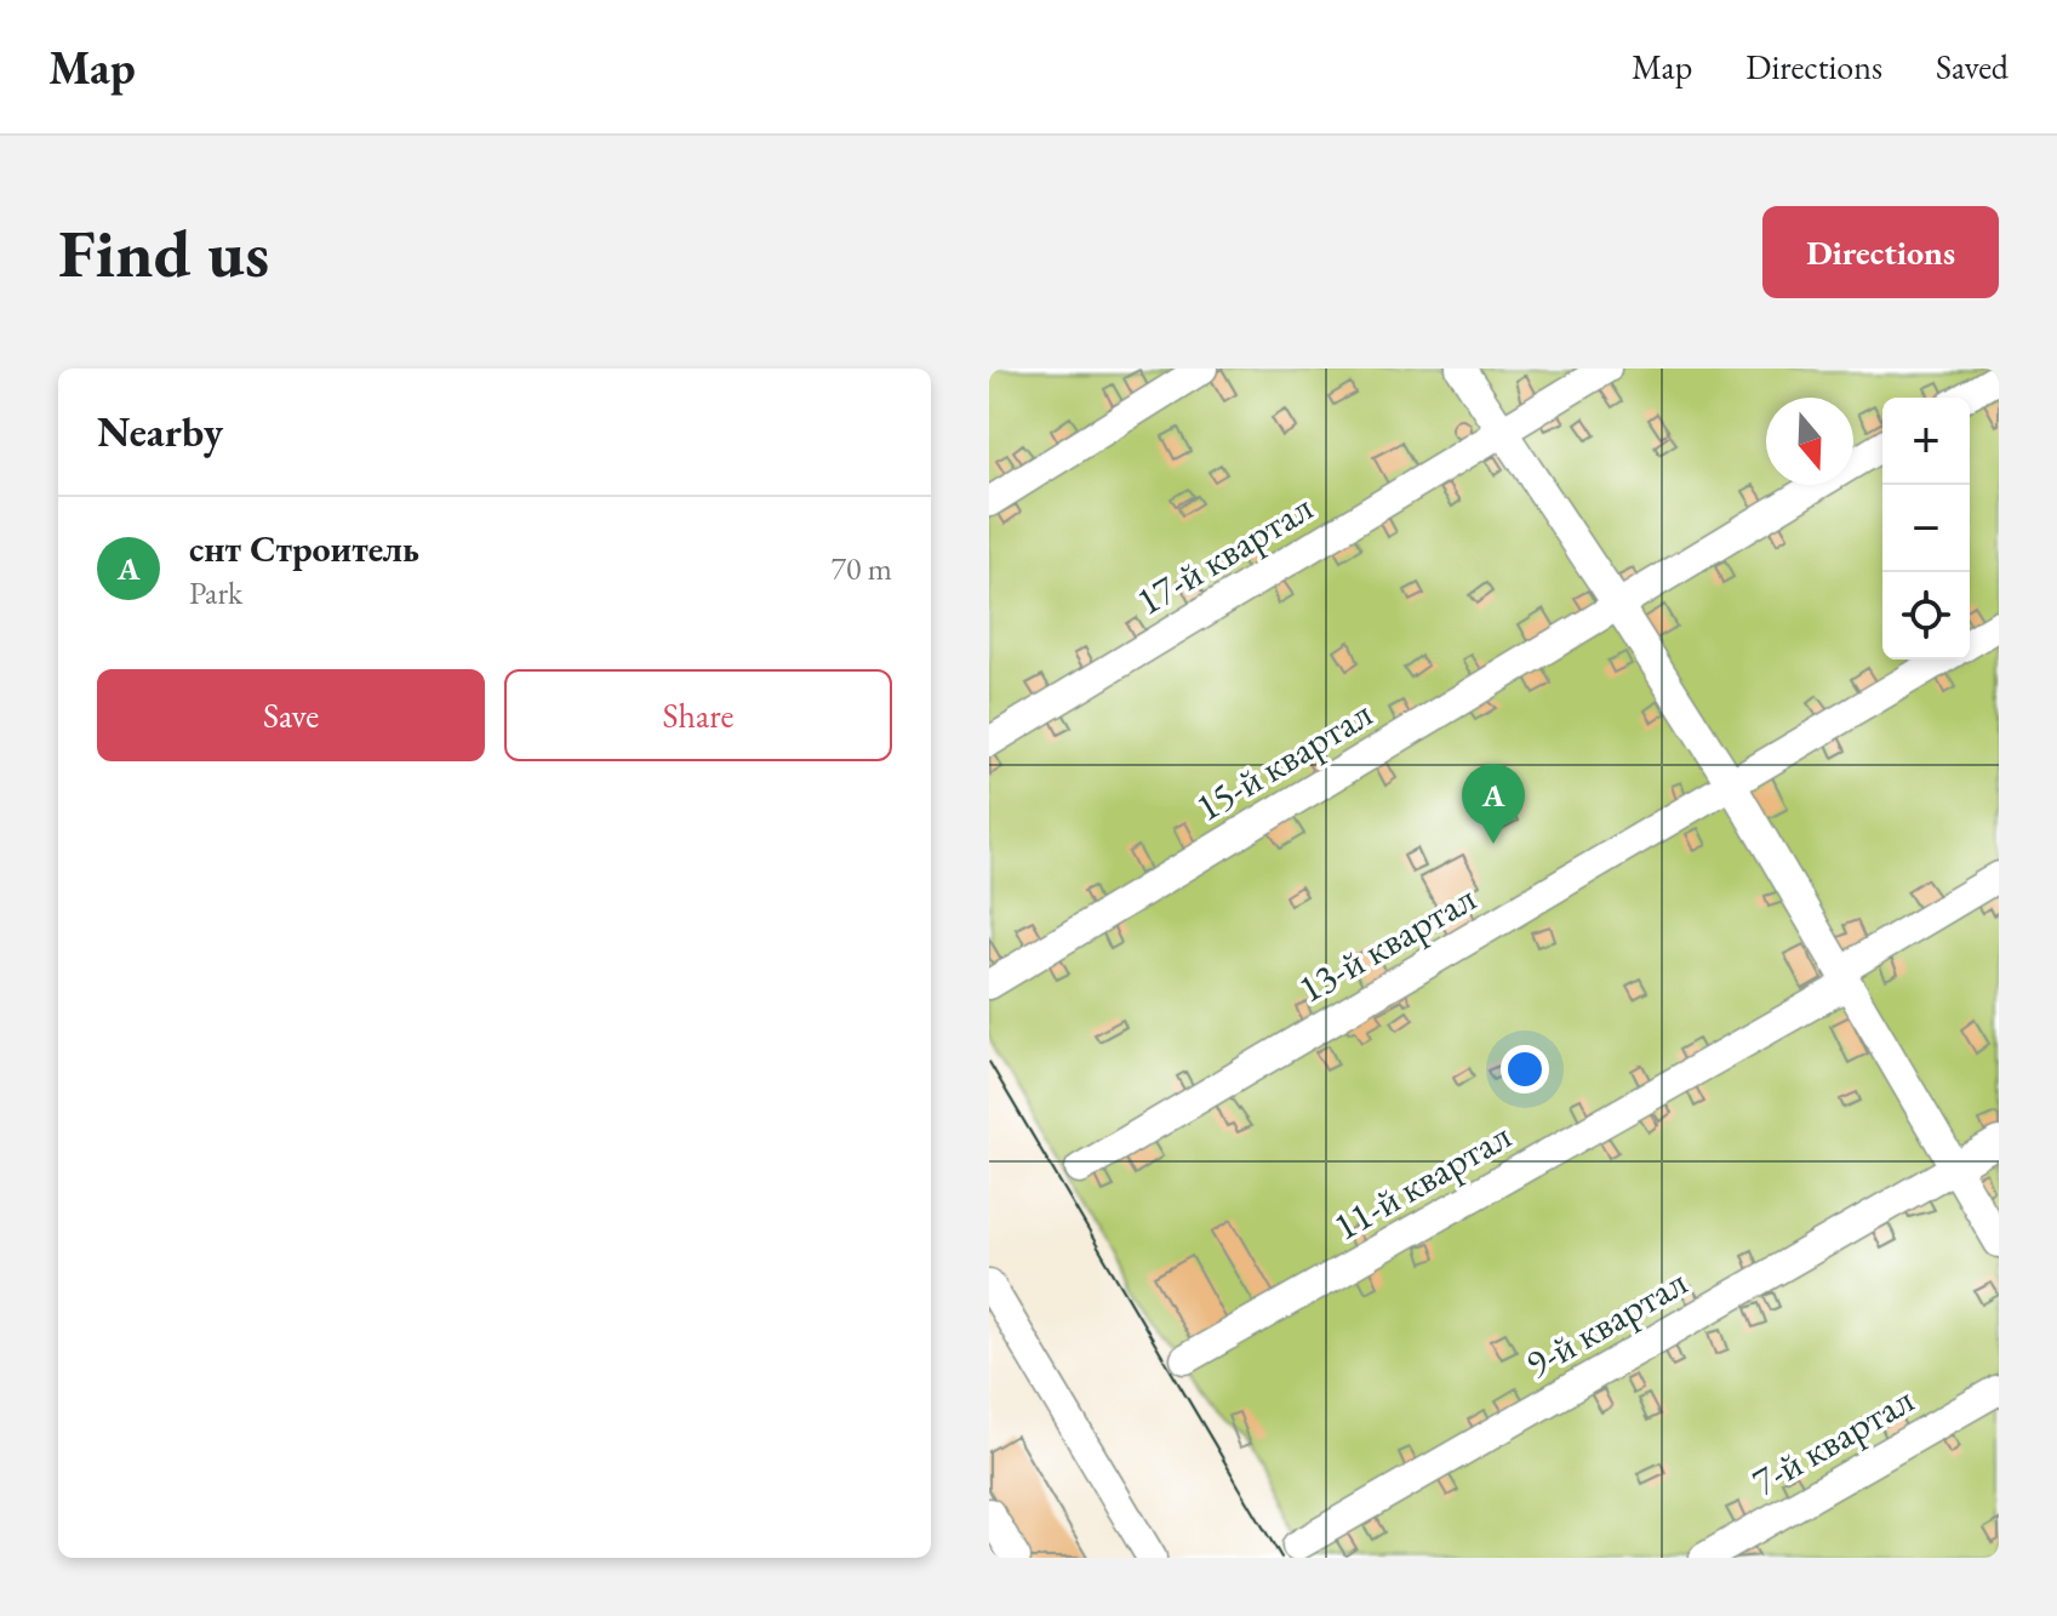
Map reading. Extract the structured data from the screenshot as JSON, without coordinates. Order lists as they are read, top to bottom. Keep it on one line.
{"streets":{"street":["17-й квартал","15-й квартал","13-й квартал","11-й квартал","9-й квартал","7-й квартал"]},"north":"bottom","page":{"header":"Map","nav":["Map","Directions","Saved"],"buttons":["Directions",["Save","Share"]],"title":"Find us","heading":"Nearby","map_buttons":["+","−"],"list":[{"mark":"A","name":"снт Строитель","note":"Park","value":"70 m"}],"pins":"A"}}
